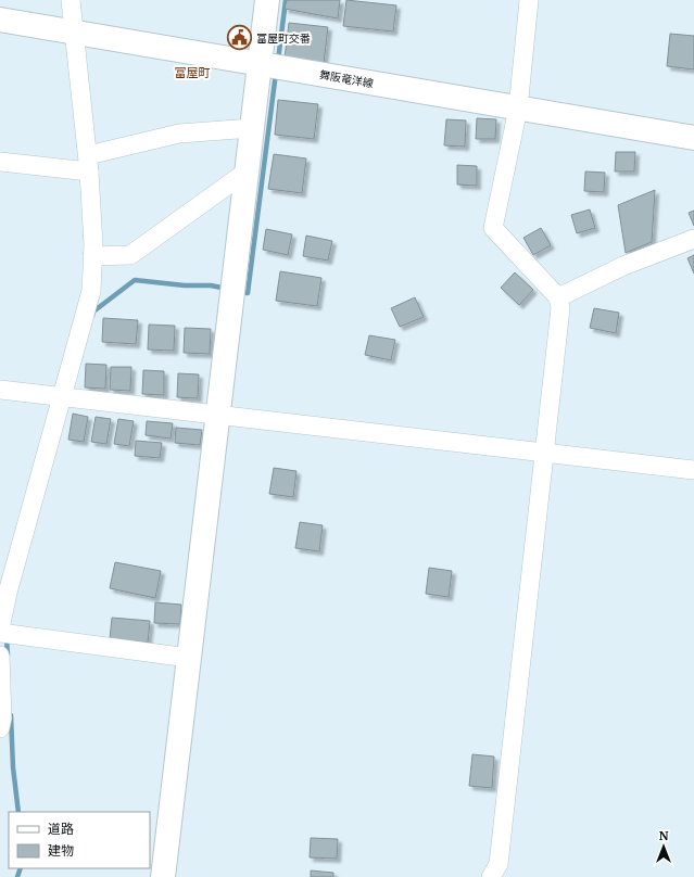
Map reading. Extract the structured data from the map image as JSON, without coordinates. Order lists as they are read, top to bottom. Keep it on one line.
{"streets":{"street":["舞阪竜洋線"]},"districts":["富屋町"],"places":{"public building":["富屋町交番"]},"legend":["道路","建物"],"north":"top"}
